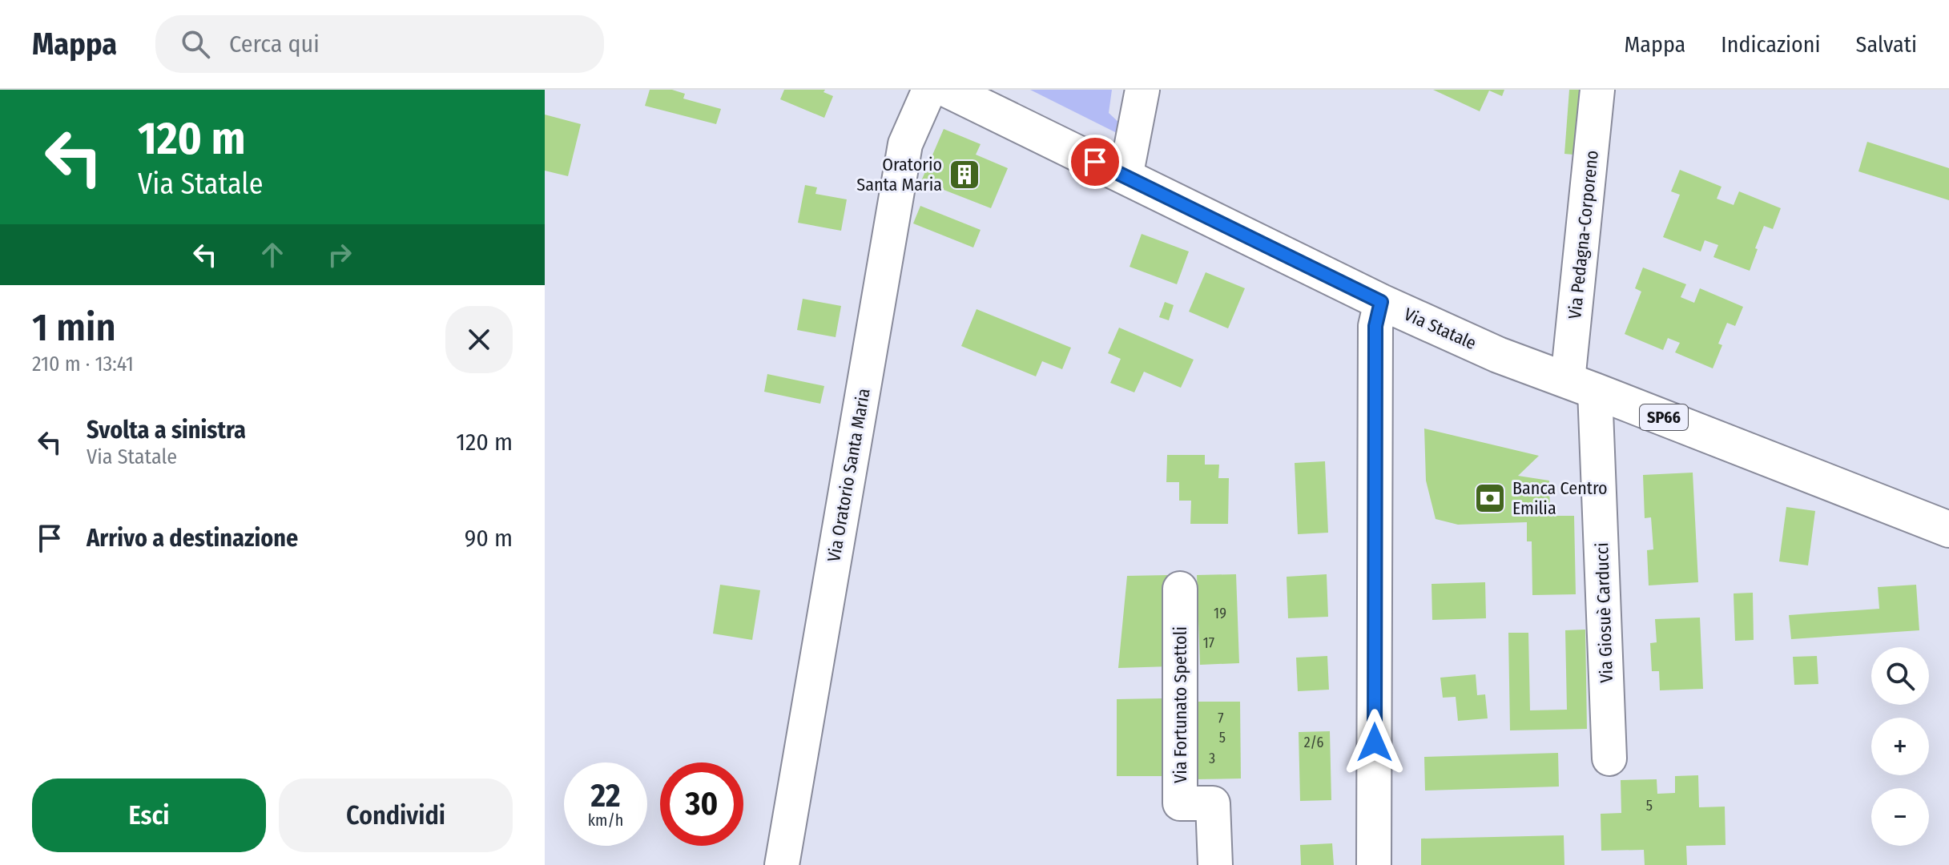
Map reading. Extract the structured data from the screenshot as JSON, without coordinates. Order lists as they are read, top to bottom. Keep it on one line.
{"streets":{"main road":["Via Statale","SP66"],"street":["Via Pedagna-Corporeno","Via Oratorio Santa Maria","Via Giosuè Carducci","Via Fortunato Spettoli"]},"crossings":[["Via Pedagna-Corporeno","Via Statale"],["Via Pedagna-Corporeno","Via Giosuè Carducci"],["Via Statale","Via Giosuè Carducci"]],"places":{"building":["Oratorio Santa Maria"],"bank":["Banca Centro Emilia"]},"house_numbers":["19","17","7","5","2/6","3","5"],"page":{"header":"Mappa","search":"Cerca qui","nav":["Mappa","Indicazioni","Salvati"],"turn":["120 m","Via Statale"],"heading":["1 min","210 m · 13:41"],"list":[{"name":"Svolta a sinistra","note":"Via Statale","value":"120 m"},{"name":"Arrivo a destinazione","value":"90 m"}],"map_buttons":["+","−"],"speed":"22 km/h","limit":"30","buttons":["Esci","Condividi"]}}
